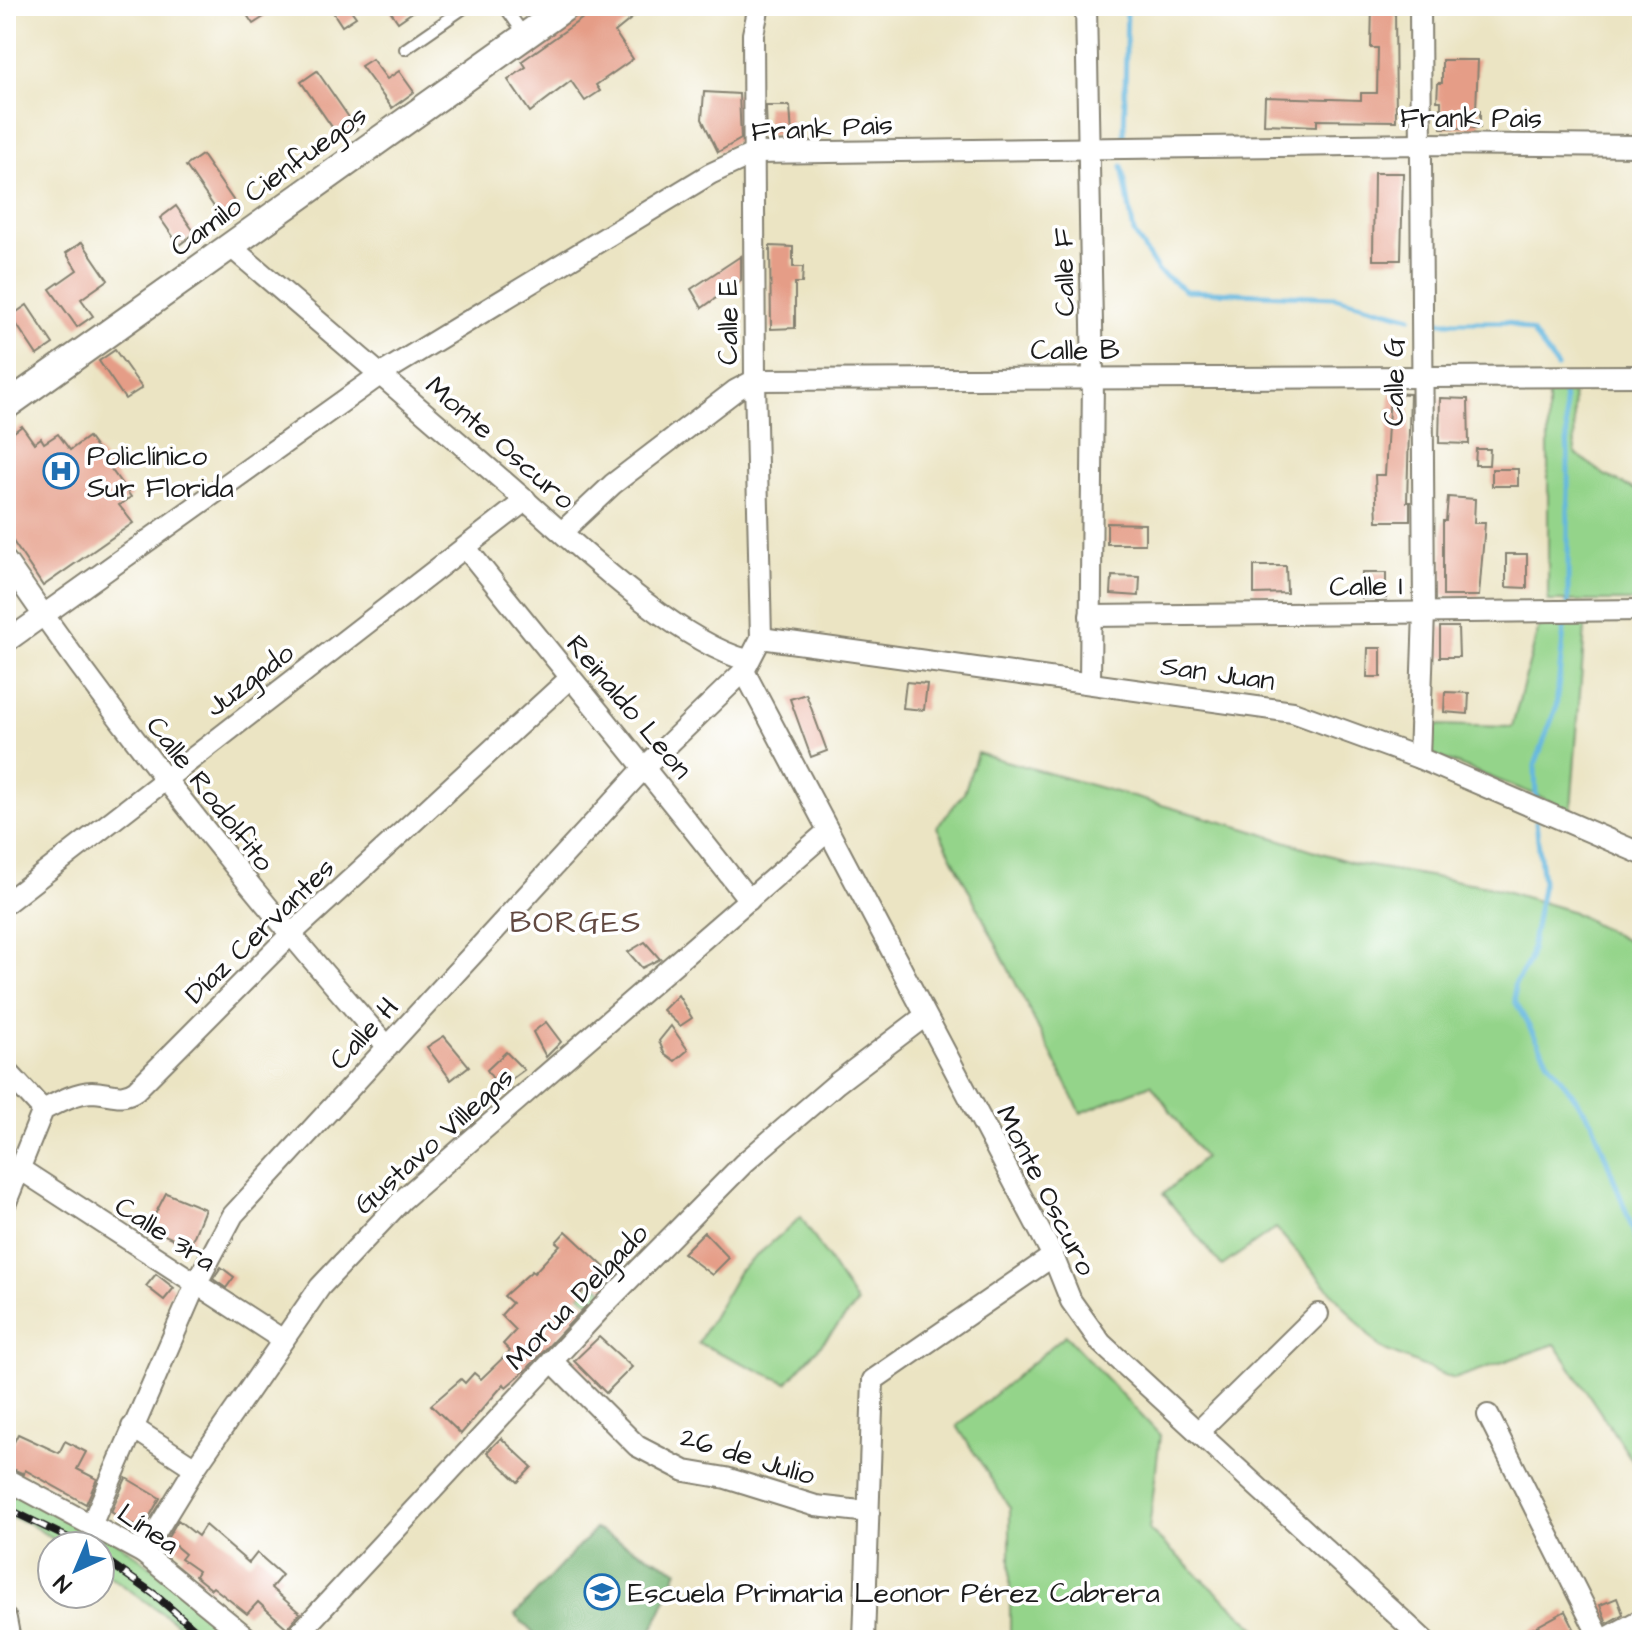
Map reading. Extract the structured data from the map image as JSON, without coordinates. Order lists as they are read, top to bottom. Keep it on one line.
{"streets":{"street":["Frank Pais","Camilo Cienfuegos","Calle F","Calle E","Calle B","Calle G","Monte Oscuro","Calle I","San Juan","Juzgado","Reinaldo Leon","Calle Rodolfito","Díaz Cervantes","Calle H","Gustavo Villegas","Calle 3ra","Morua Delgado","26 de Julio","Línea"]},"crossings":[["Frank Pais","Calle F"],["Frank Pais","Calle E"],["Frank Pais","Calle G"],["Frank Pais","Monte Oscuro"],["Frank Pais","Calle Rodolfito"],["Camilo Cienfuegos","Monte Oscuro"],["Calle F","Calle B"],["Calle F","Calle I"],["Calle F","San Juan"],["Calle E","Calle B"],["Calle E","San Juan"],["Calle E","Calle H"],["Calle B","Calle G"],["Calle G","Calle I"],["Calle G","San Juan"],["Monte Oscuro","Juzgado"],["Monte Oscuro","Calle H"],["Monte Oscuro","Gustavo Villegas"],["Monte Oscuro","Morua Delgado"],["San Juan","Calle H"],["Juzgado","Reinaldo Leon"],["Juzgado","Calle Rodolfito"],["Reinaldo Leon","Díaz Cervantes"],["Reinaldo Leon","Calle H"],["Reinaldo Leon","Gustavo Villegas"],["Calle Rodolfito","Díaz Cervantes"],["Calle Rodolfito","Calle H"],["Calle H","Calle 3ra"],["Calle H","Línea"],["Gustavo Villegas","Calle 3ra"],["Gustavo Villegas","Línea"],["Morua Delgado","26 de Julio"]],"districts":["BORGES"],"places":{"hospital":["Policlínico Sur Florida"],"school or university":["Escuela Primaria Leonor Pérez Cabrera"]},"north":"bottom left"}
